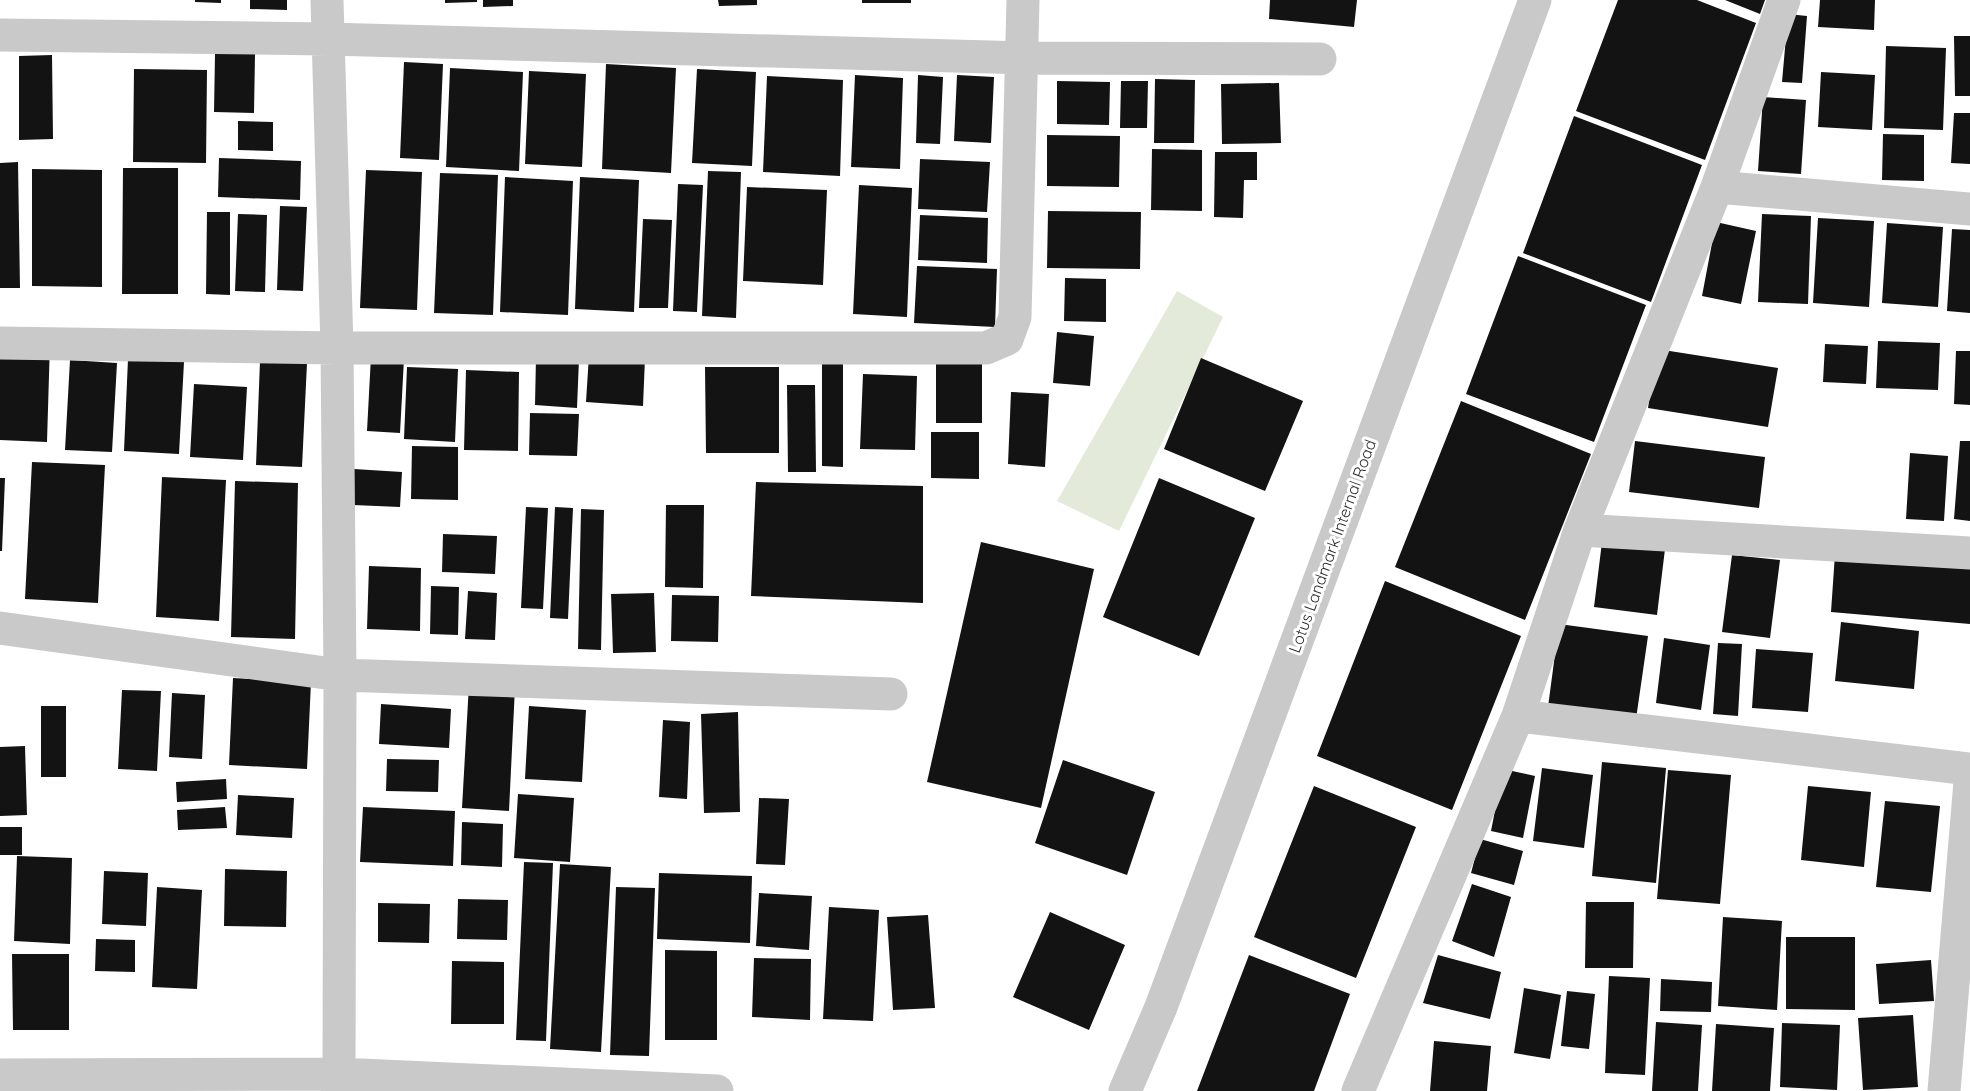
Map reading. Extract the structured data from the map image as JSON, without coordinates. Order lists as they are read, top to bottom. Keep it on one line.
{"streets":{"street":["Lotus Landmark Internal Road"]}}
